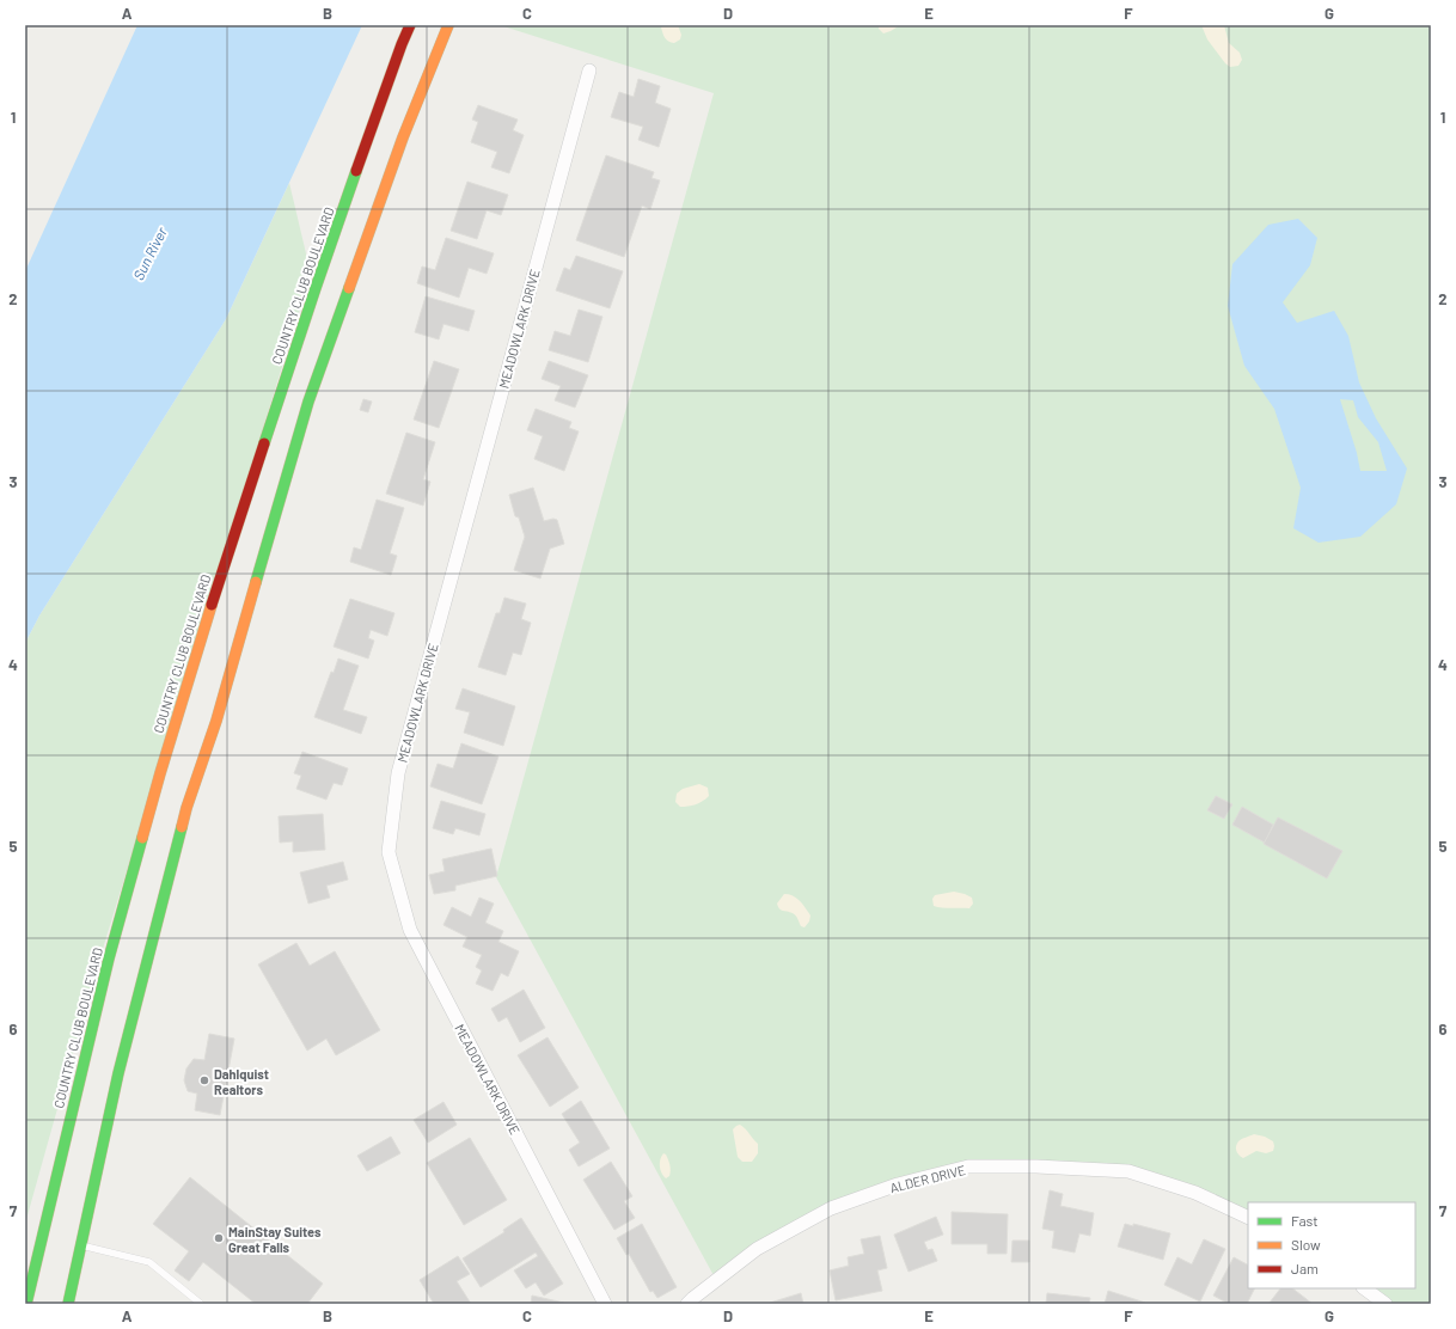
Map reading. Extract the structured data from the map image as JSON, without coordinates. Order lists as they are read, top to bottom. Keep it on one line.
{"streets":{"highway":["COUNTRY CLUB BOULEVARD"],"street":["MEADOWLARK DRIVE","ALDER DRIVE"]},"water":["Sun River"],"places":["Dahlquist Realtors","MainStay Suites Great Falls"],"legend":["Fast","Slow","Jam"],"grid":{"columns":["A","B","C","D","E","F","G"],"rows":["1","2","3","4","5","6","7"]}}
